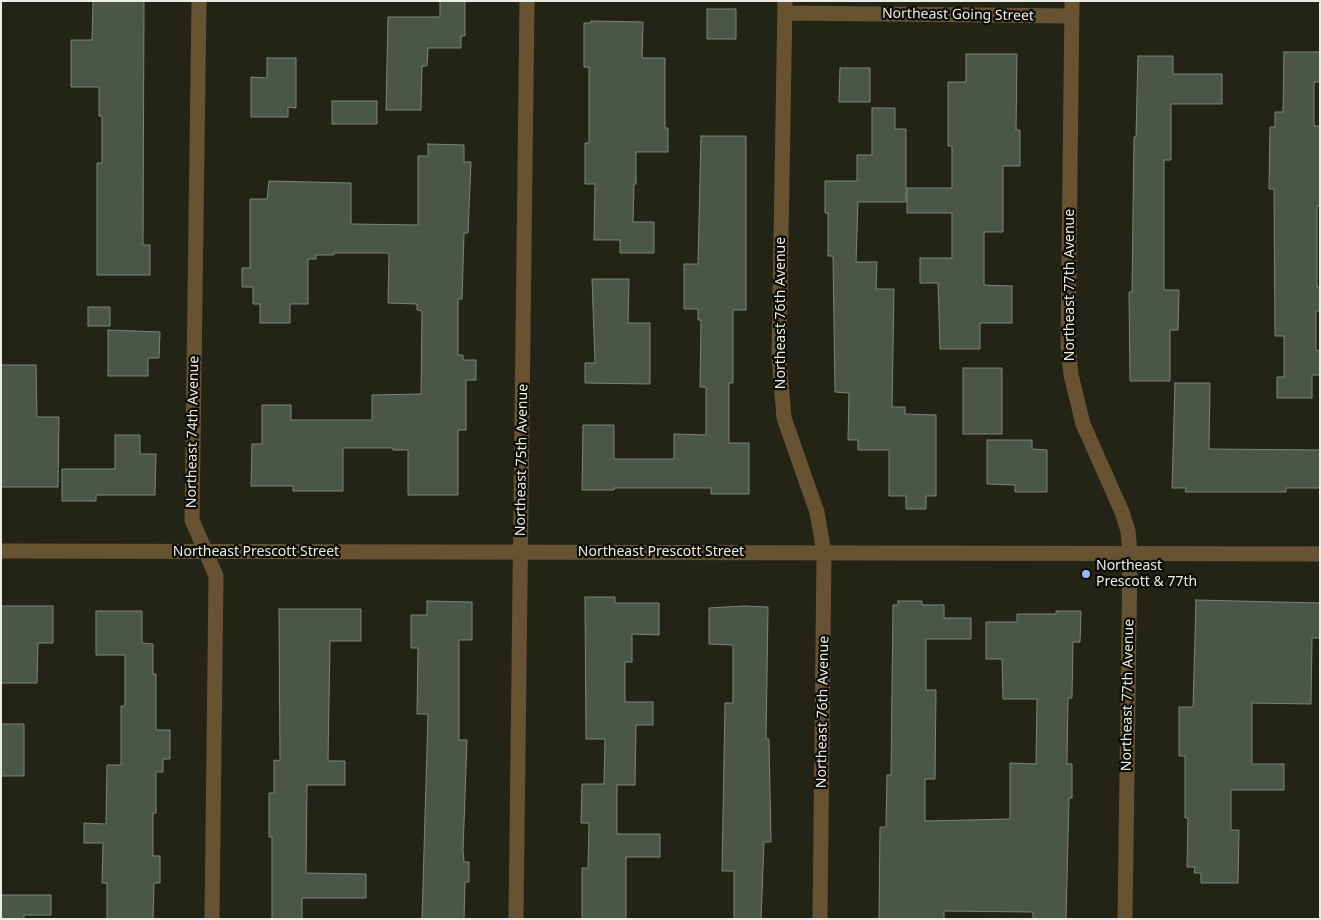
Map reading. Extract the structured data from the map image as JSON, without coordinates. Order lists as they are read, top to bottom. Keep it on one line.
{"streets":{"street":["Northeast Going Street","Northeast 77th Avenue","Northeast 76th Avenue","Northeast 74th Avenue","Northeast 75th Avenue","Northeast Prescott Street"]},"crossings":[["Northeast Going Street","Northeast 77th Avenue"],["Northeast Going Street","Northeast 76th Avenue"],["Northeast 77th Avenue","Northeast Prescott Street"],["Northeast 76th Avenue","Northeast Prescott Street"],["Northeast 74th Avenue","Northeast Prescott Street"],["Northeast 75th Avenue","Northeast Prescott Street"]],"places":["Northeast Prescott & 77th"]}
